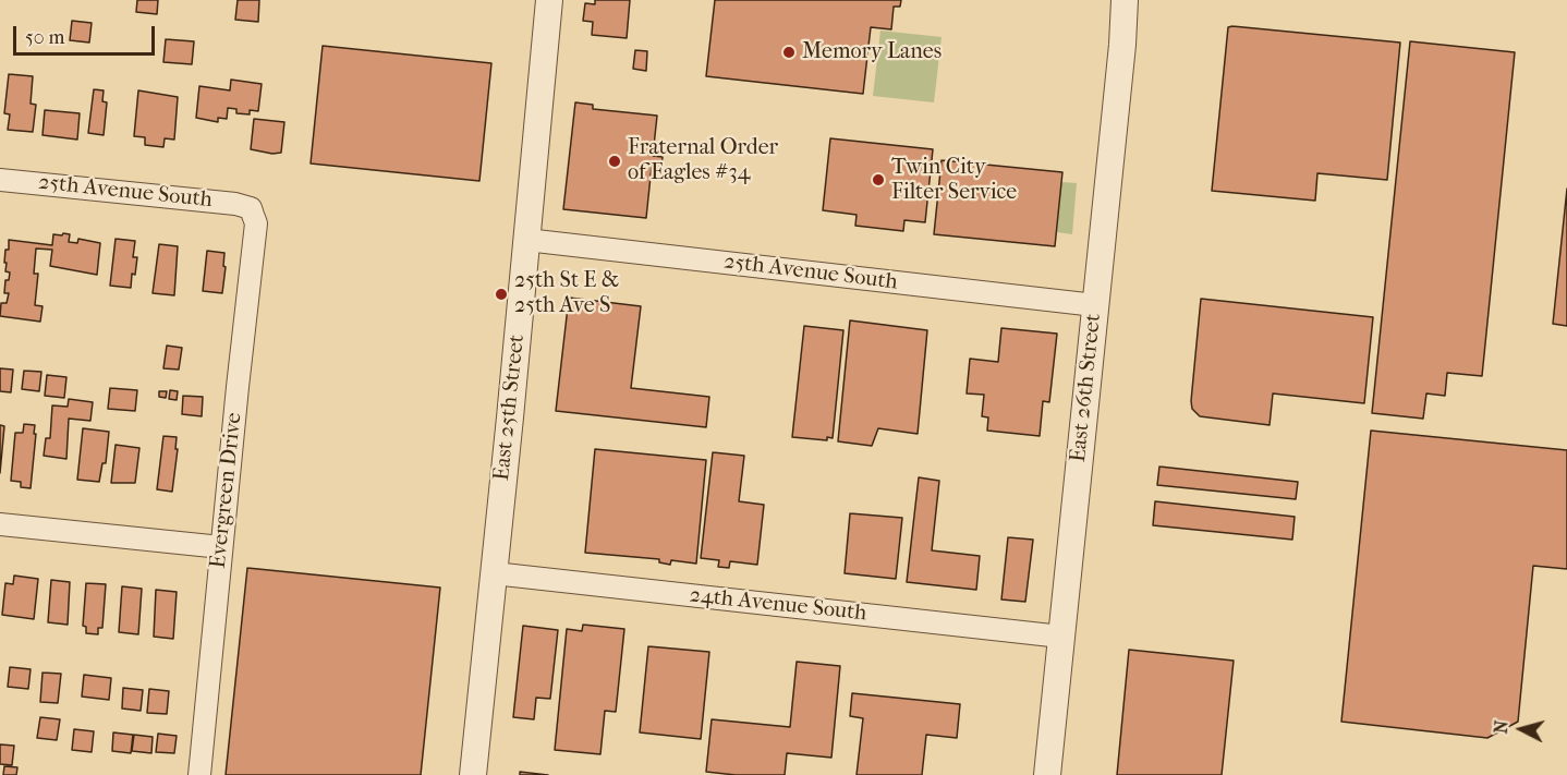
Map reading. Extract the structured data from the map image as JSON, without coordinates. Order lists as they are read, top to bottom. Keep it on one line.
{"streets":{"street":["25th Avenue South","East 26th Street","East 25th Street","Evergreen Drive","24th Avenue South"]},"crossings":[["25th Avenue South","East 26th Street"],["25th Avenue South","East 25th Street"],["25th Avenue South","Evergreen Drive"],["East 26th Street","24th Avenue South"],["East 25th Street","24th Avenue South"]],"places":["Memory Lanes","Fraternal Order of Eagles #34","Twin City Filter Service","25th St E & 25th Ave S"],"scale_bar":"50 m","north":"left"}
